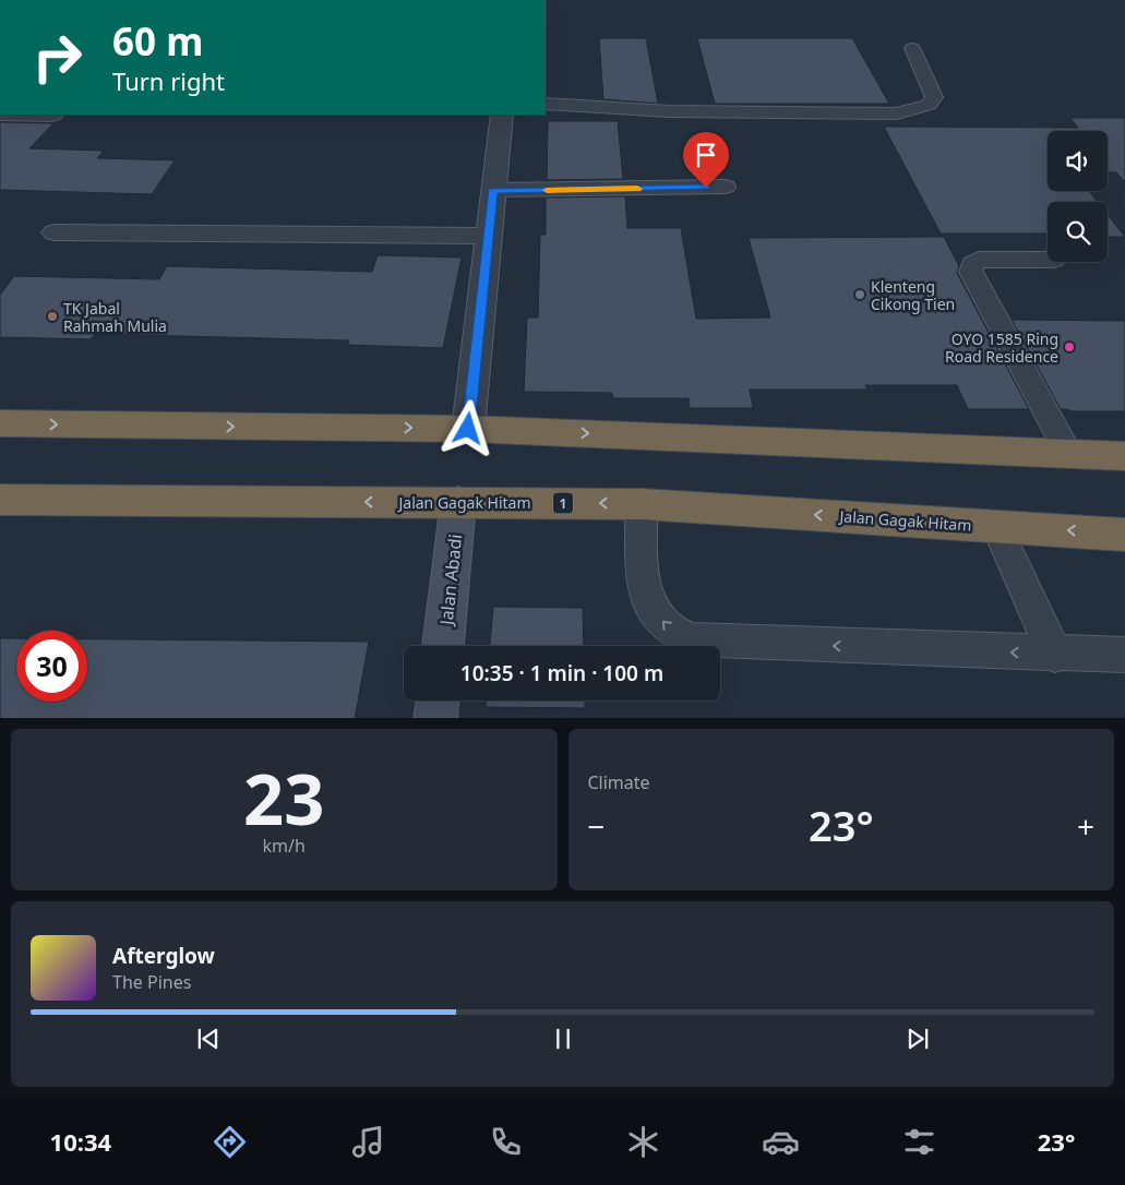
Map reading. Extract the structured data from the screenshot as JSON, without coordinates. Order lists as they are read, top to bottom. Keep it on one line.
{"streets":{"highway":["Jalan Gagak Hitam","1"],"street":["Jalan Abadi"]},"crossings":[["Jalan Gagak Hitam","Jalan Abadi"]],"places":["Klenteng Cikong Tien","TK Jabal Rahmah Mulia","OYO 1585 Ring Road Residence"],"page":{"turn":["60 m","Turn right"],"limit":"30","trip":"10:35 · 1 min · 100 m","tile":[["23","km/h"],"Climate"],"heat":["−","23°","+"],"song":["Afterglow","The Pines"],"tabs":["10:34","23°"]}}
